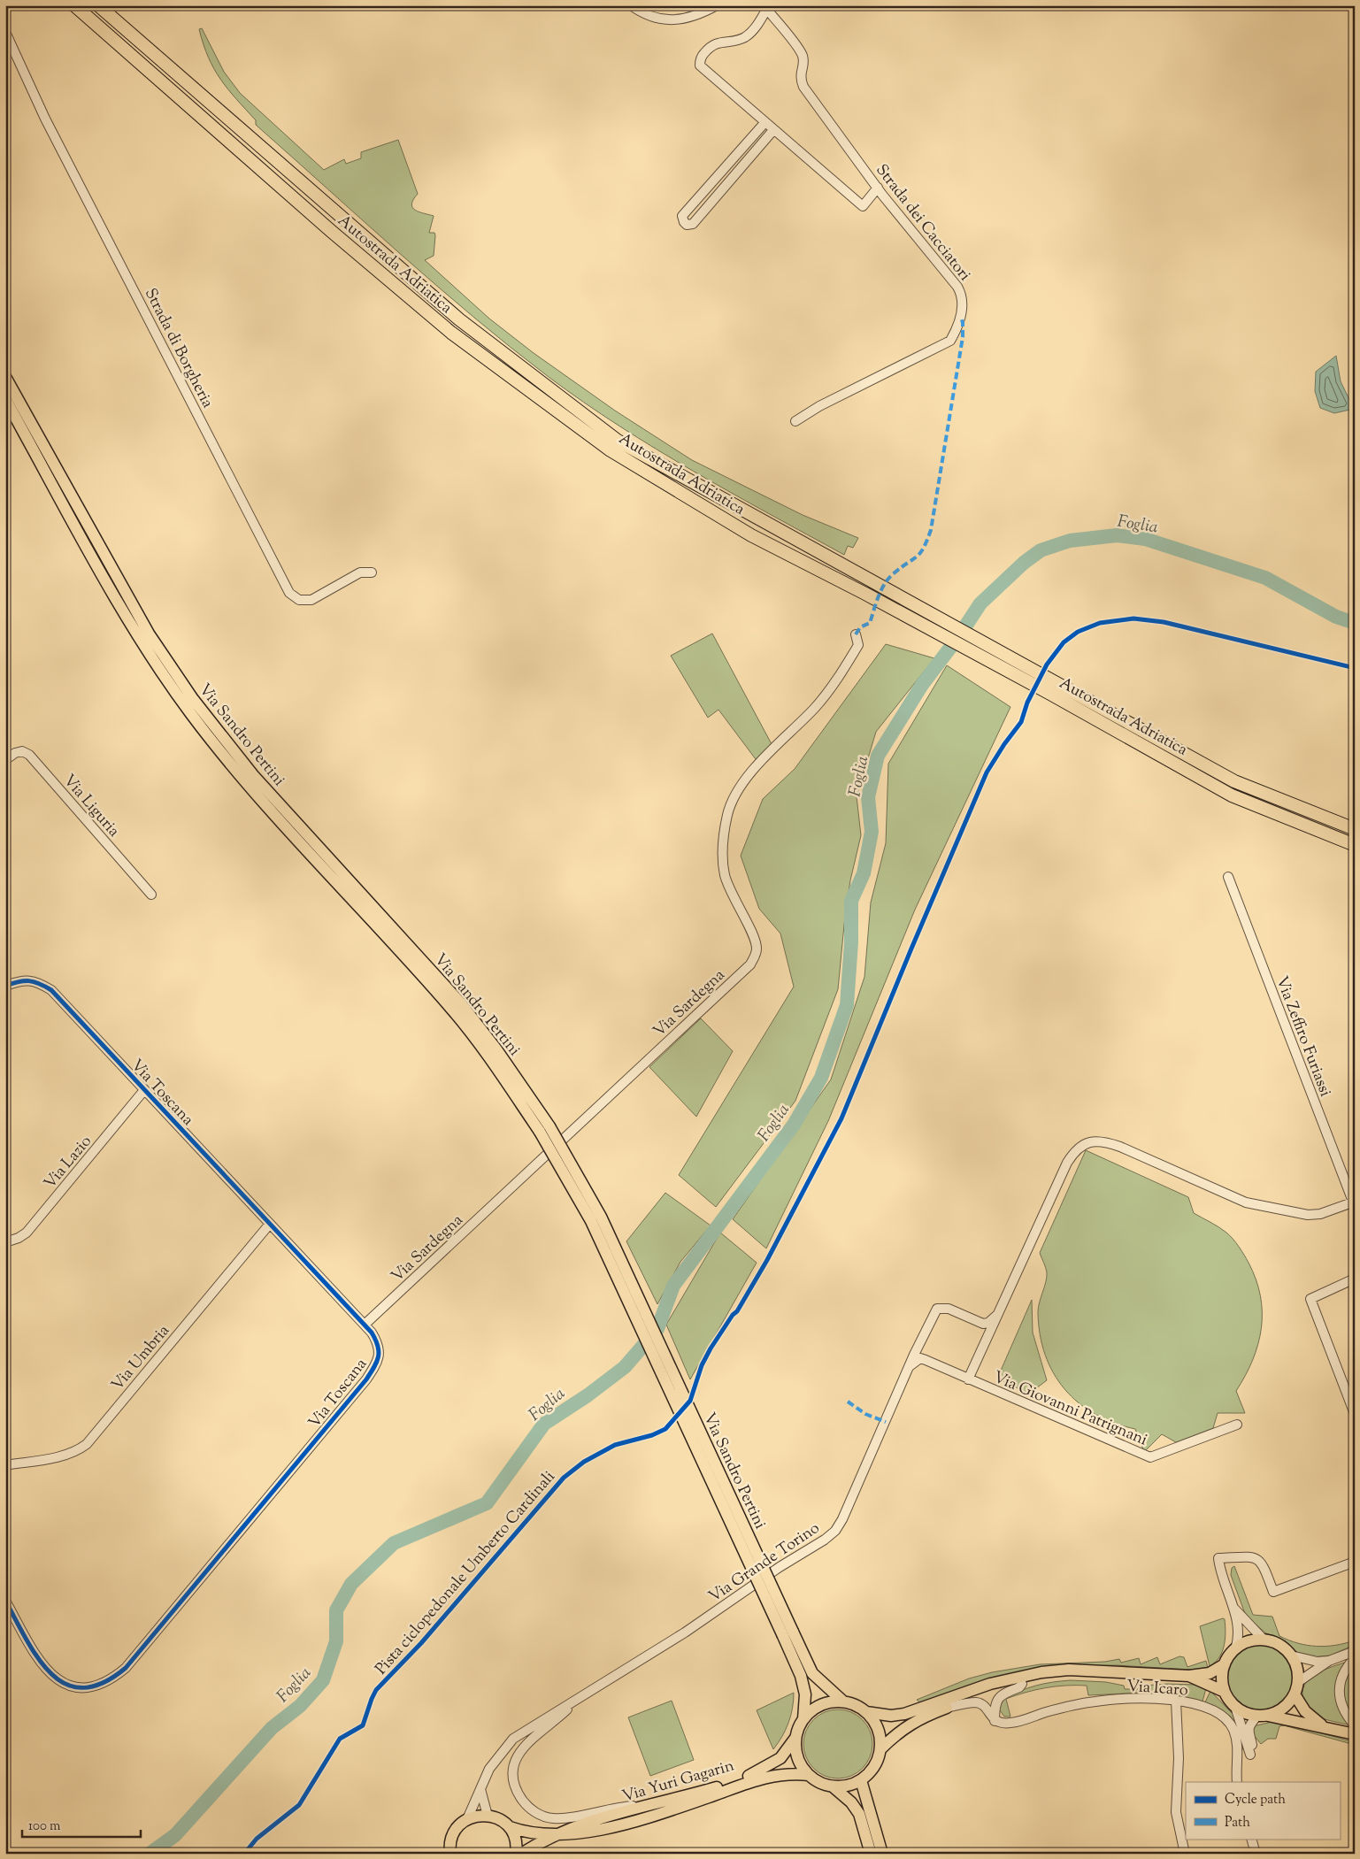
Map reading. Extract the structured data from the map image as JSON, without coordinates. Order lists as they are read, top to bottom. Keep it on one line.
{"streets":{"highway":["Autostrada Adriatica"],"main road":["Via Sandro Pertini","Via Yuri Gagarin"],"street":["Strada dei Cacciatori","Strada di Borgheria","Via Liguria","Via Sardegna","Via Zeffiro Furiassi","Via Toscana","Via Lazio","Via Umbria","Via Giovanni Patrignani","Via Grande Torino","Via Icaro"],"cycle path":["Pista ciclopedonale Umberto Cardinali"]},"crossings":[["Via Sandro Pertini","Via Yuri Gagarin"],["Via Sardegna","Via Toscana"],["Via Toscana","Via Lazio"],["Via Toscana","Via Umbria"],["Via Grande Torino","Via Yuri Gagarin"]],"water":["Foglia"],"legend":["Cycle path","Path"],"scale_bar":"100 m"}
